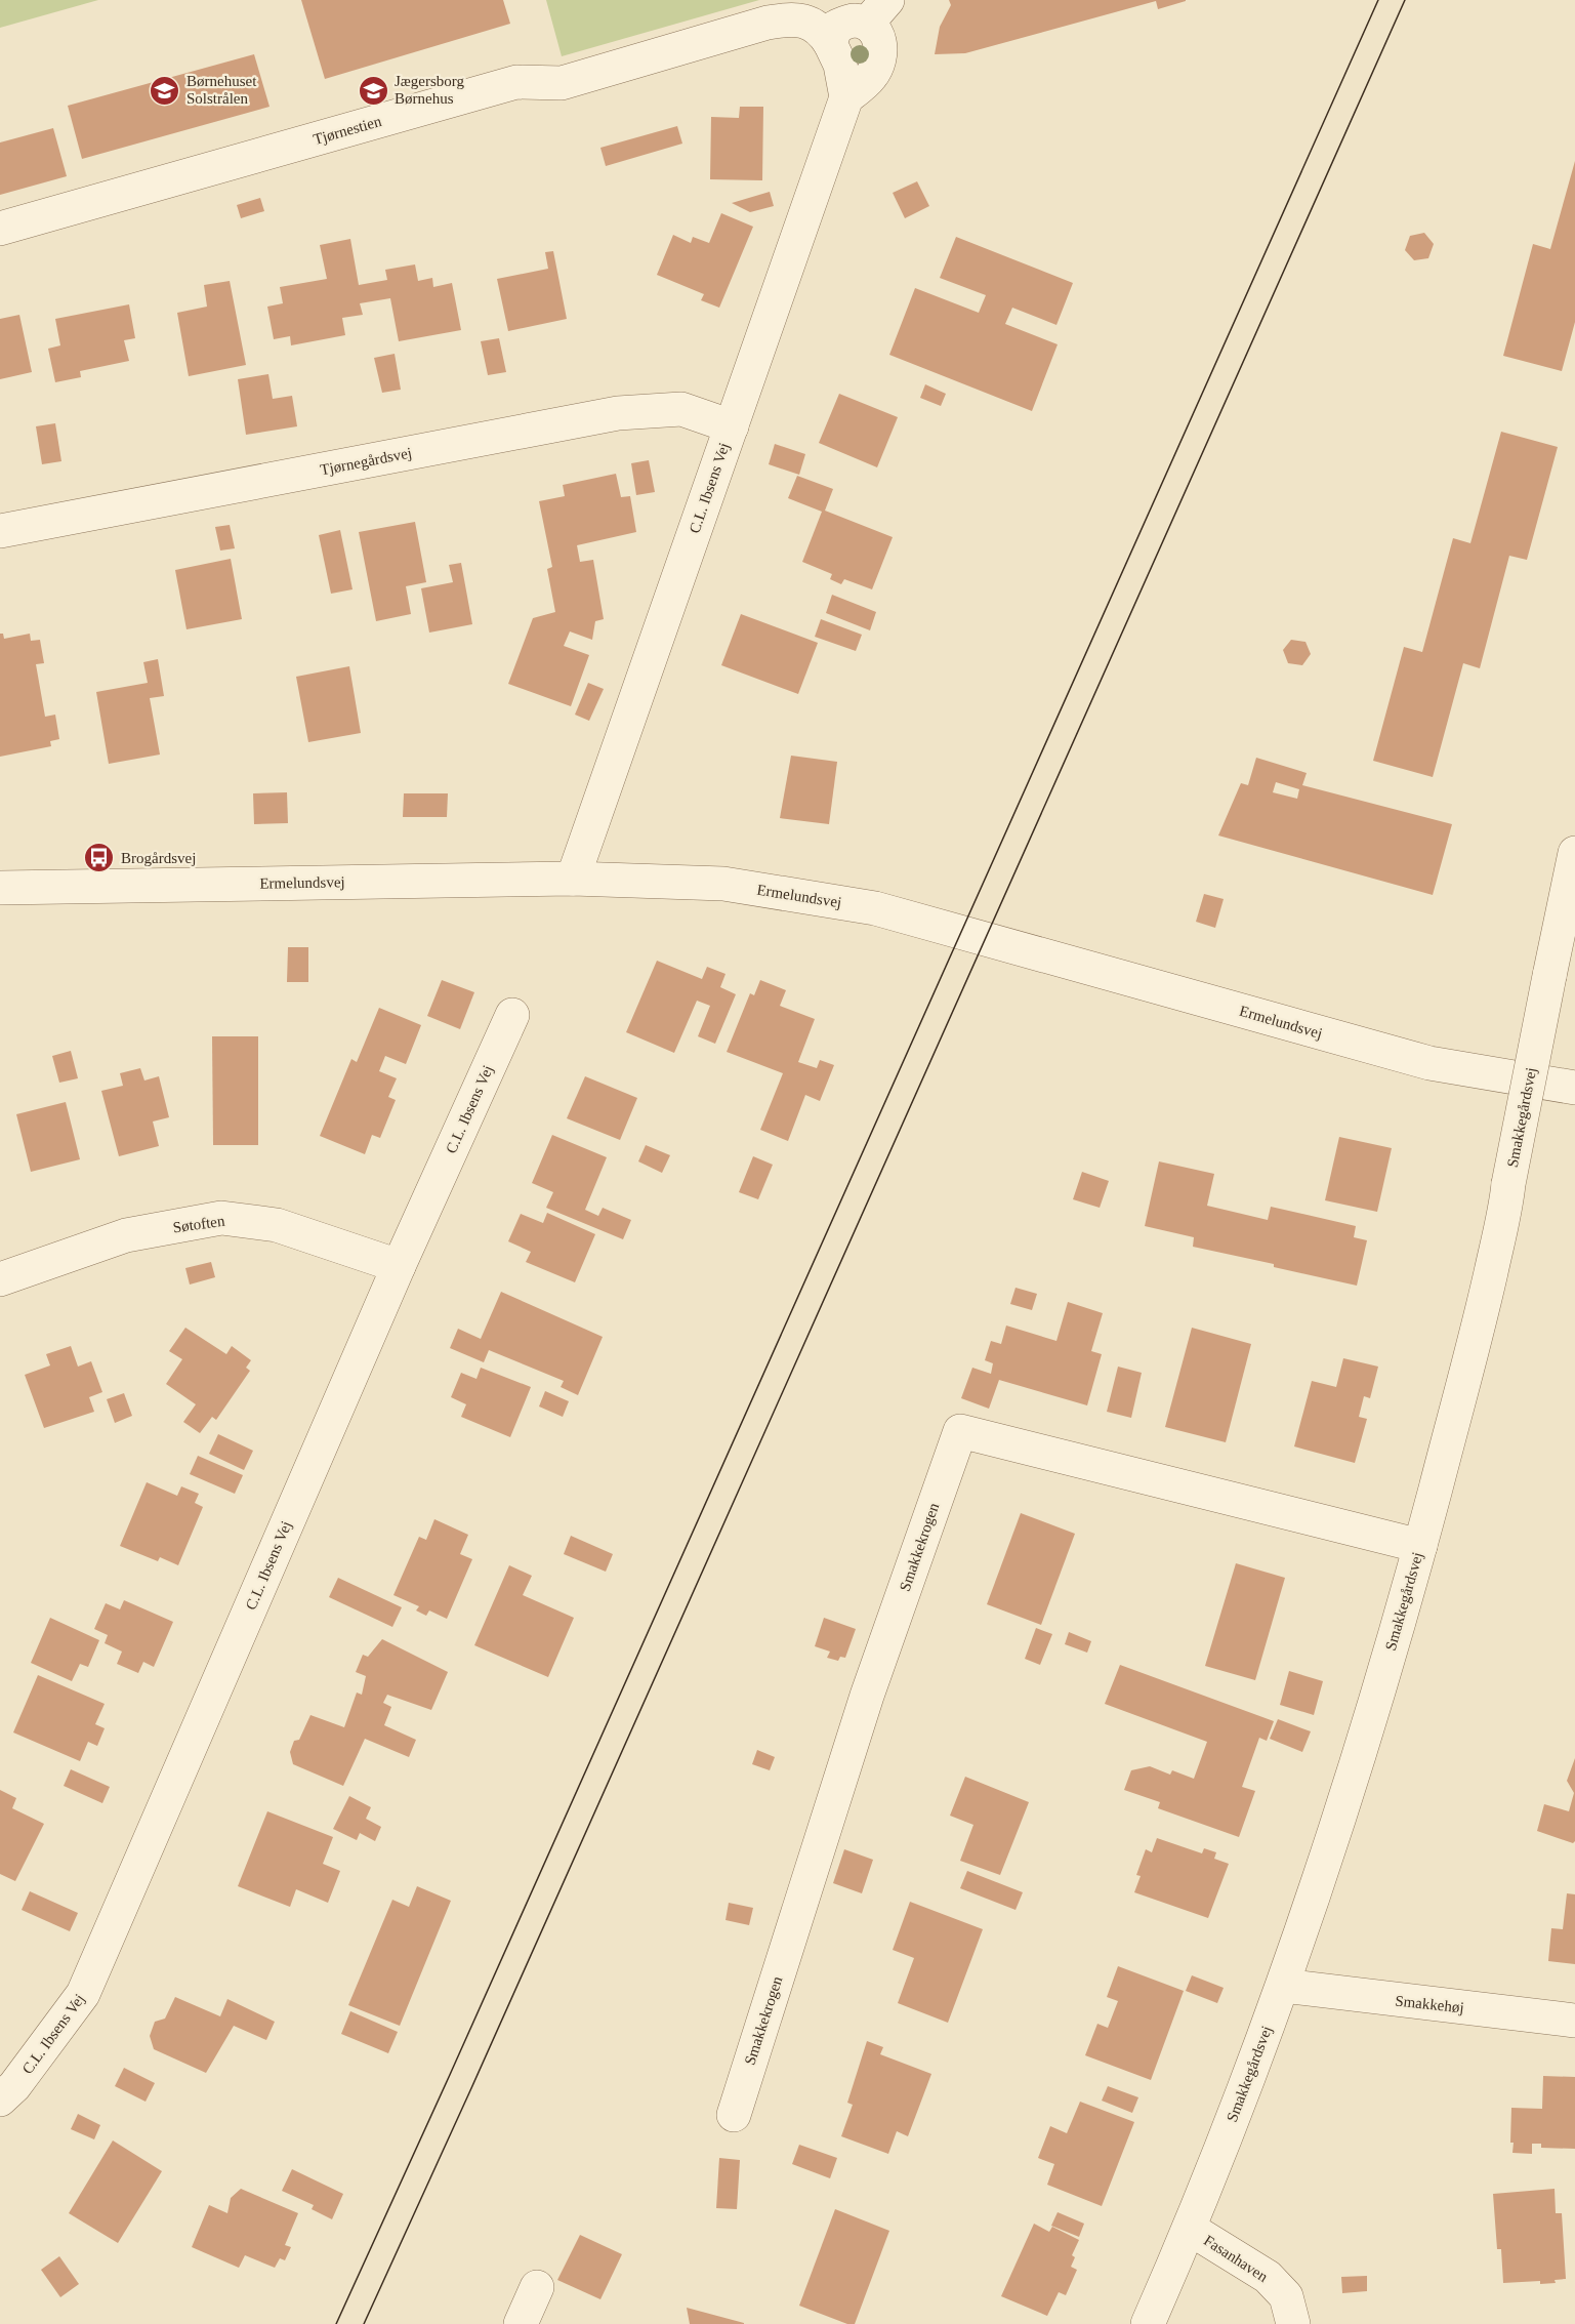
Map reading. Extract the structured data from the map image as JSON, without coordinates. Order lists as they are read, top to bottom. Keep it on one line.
{"streets":{"street":["Tjørnestien","Tjørnegårdsvej","C.L. Ibsens Vej","Ermelundsvej","Smakkegårdsvej","Søtoften","Smakkekrogen","Smakkehøj","Fasanhaven"]},"crossings":[["Tjørnestien","C.L. Ibsens Vej"],["Tjørnegårdsvej","C.L. Ibsens Vej"],["C.L. Ibsens Vej","Ermelundsvej"],["C.L. Ibsens Vej","Søtoften"],["Smakkegårdsvej","Smakkekrogen"],["Smakkegårdsvej","Smakkehøj"],["Smakkegårdsvej","Fasanhaven"]],"places":{"school or university":["Børnehuset Solstrålen","Jægersborg Børnehus"],"bus stop":["Brogårdsvej"]}}
